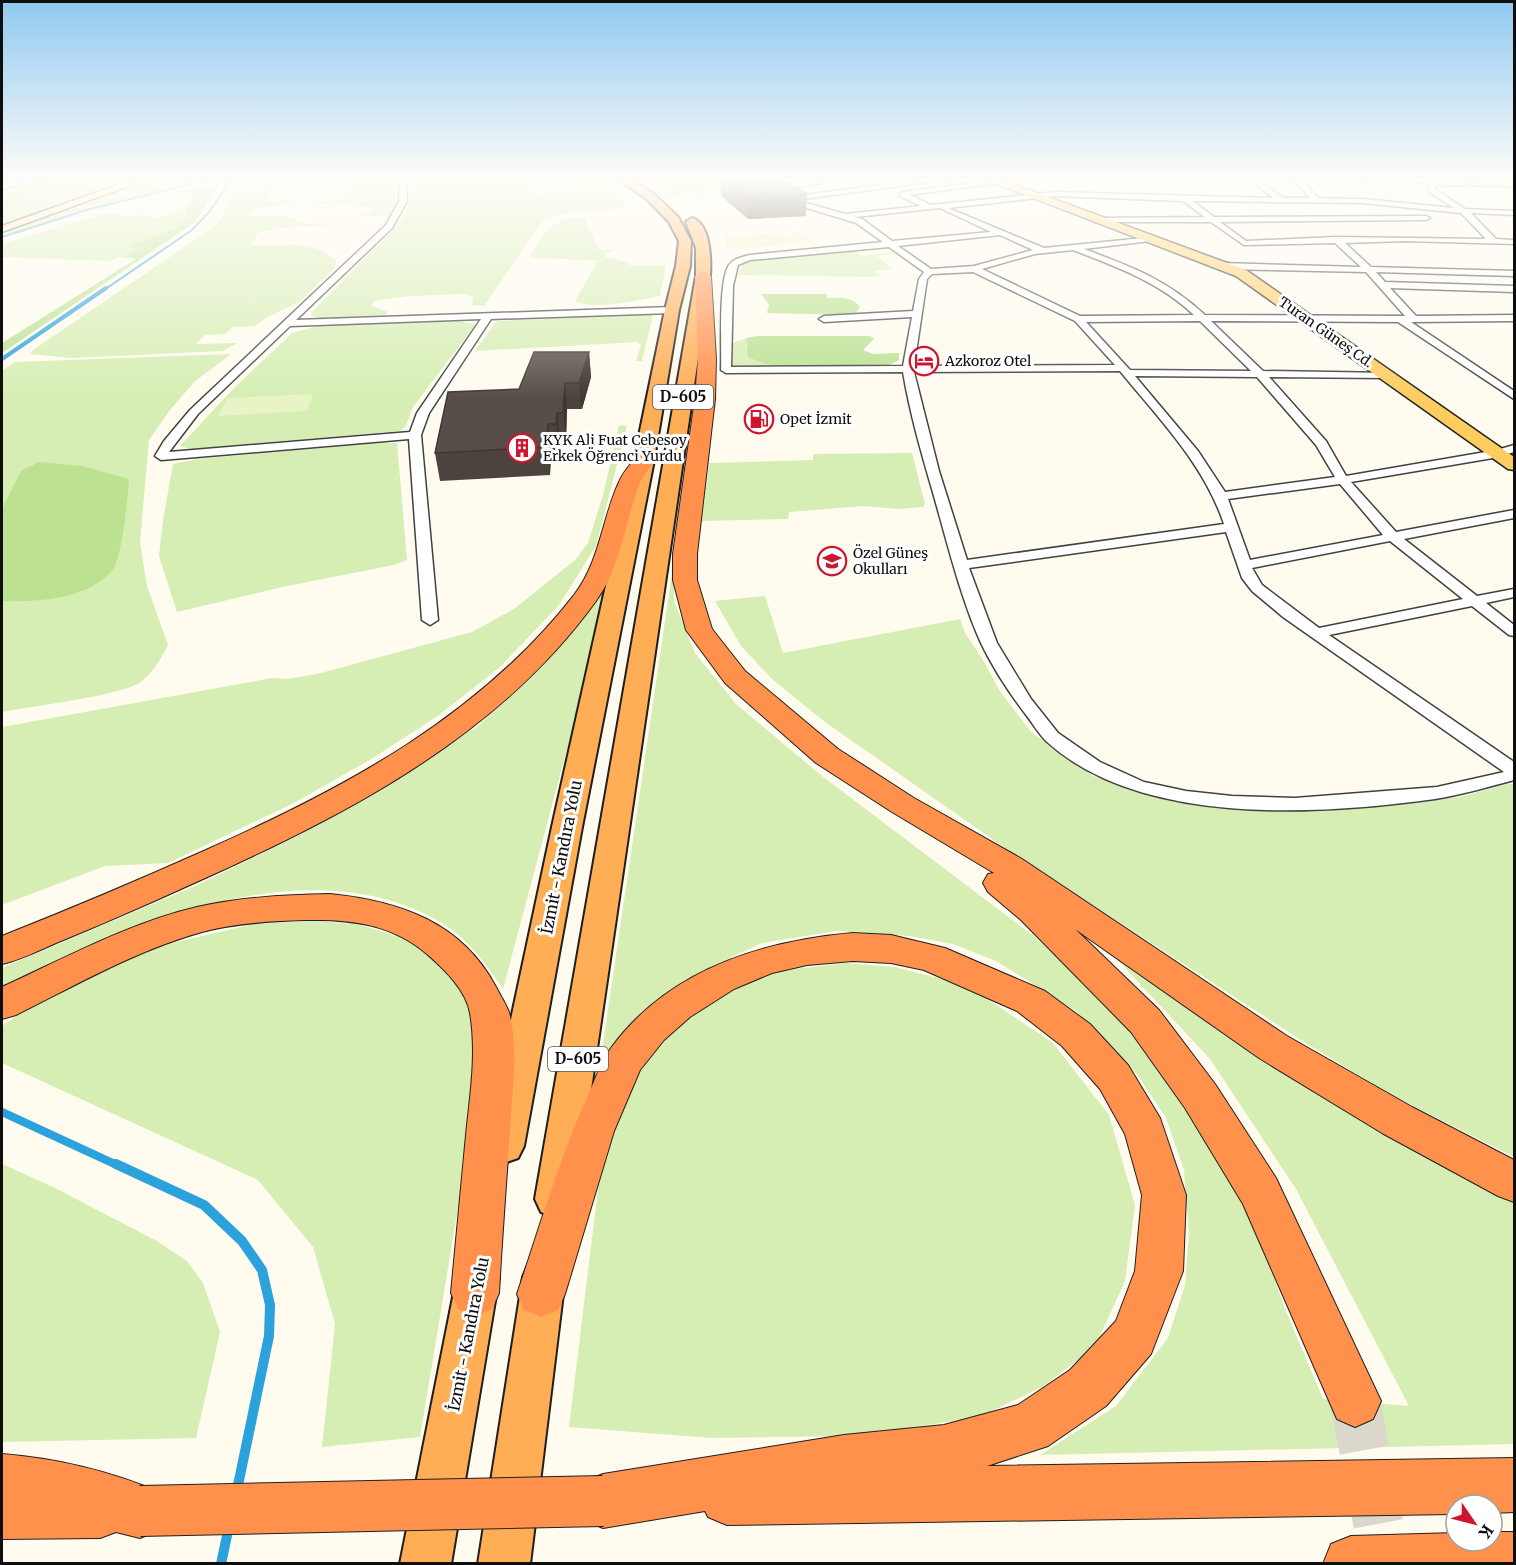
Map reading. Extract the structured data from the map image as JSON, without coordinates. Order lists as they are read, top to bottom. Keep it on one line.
{"streets":{"highway":["D-605","İzmit - Kandıra Yolu"],"main road":["Turan Güneş Cd."]},"places":{"hotel":["Azkoroz Otel"],"fuel station":["Opet İzmit"],"building":["KYK Ali Fuat Cebesoy Erkek Öğrenci Yurdu"],"school or university":["Özel Güneş Okulları"]},"north":"bottom right"}
